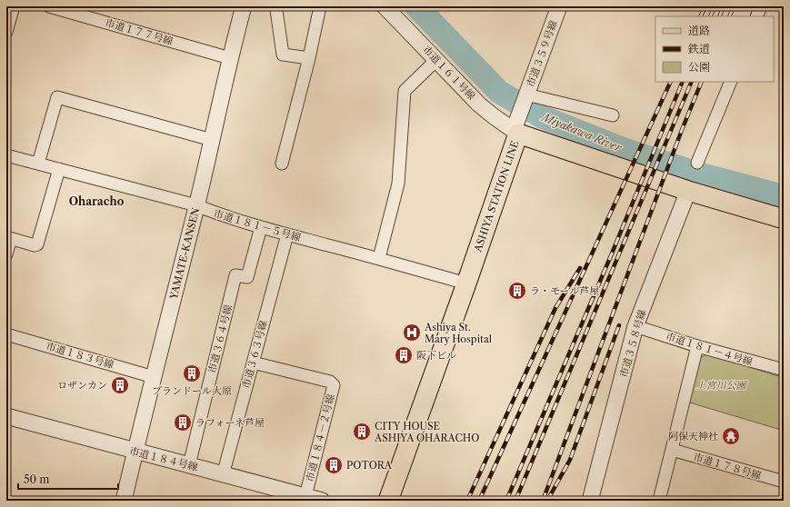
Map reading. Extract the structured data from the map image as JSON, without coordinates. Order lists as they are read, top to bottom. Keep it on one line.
{"streets":{"main road":["ASHIYA STATION LINE"],"street":["市道１７７号線","市道３５９号線","市道１６１号線","市道１８１－５号線","YAMATE-KANSEN","市道３６４号線","市道３５８号線","市道１８１－４号線","市道３６３号線","市道１８３号線","市道１８４－２号線","市道１８４号線","市道１７８号線"]},"crossings":[["市道１７７号線","YAMATE-KANSEN"],["市道３５９号線","市道１６１号線"],["市道３５９号線","ASHIYA STATION LINE"],["市道１６１号線","ASHIYA STATION LINE"],["ASHIYA STATION LINE","市道１８１－５号線"],["ASHIYA STATION LINE","市道３５８号線"],["市道１８１－５号線","YAMATE-KANSEN"],["市道１８１－５号線","市道３６４号線"],["市道１８１－５号線","市道３６３号線"],["YAMATE-KANSEN","市道１８３号線"],["YAMATE-KANSEN","市道１８４号線"],["市道３６４号線","市道１８４号線"],["市道３５８号線","市道１８１－４号線"],["市道３６３号線","市道１８４－２号線"],["市道３６３号線","市道１８４号線"],["市道１８４－２号線","市道１８４号線"]],"districts":["Oharacho"],"water":["Miyakawa River"],"parks":["上宮川公園"],"places":{"building":["ラ・モール芦屋","阪下ビル","プランドール大原","ロザンカン","ラフォーネ芦屋","CITY HOUSE ASHIYA OHARACHO","POTORA"],"hospital":["Ashiya St. Mary Hospital"],"temple":["阿保天神社"]},"legend":["道路","鉄道","公園"],"scale_bar":"50 m"}
